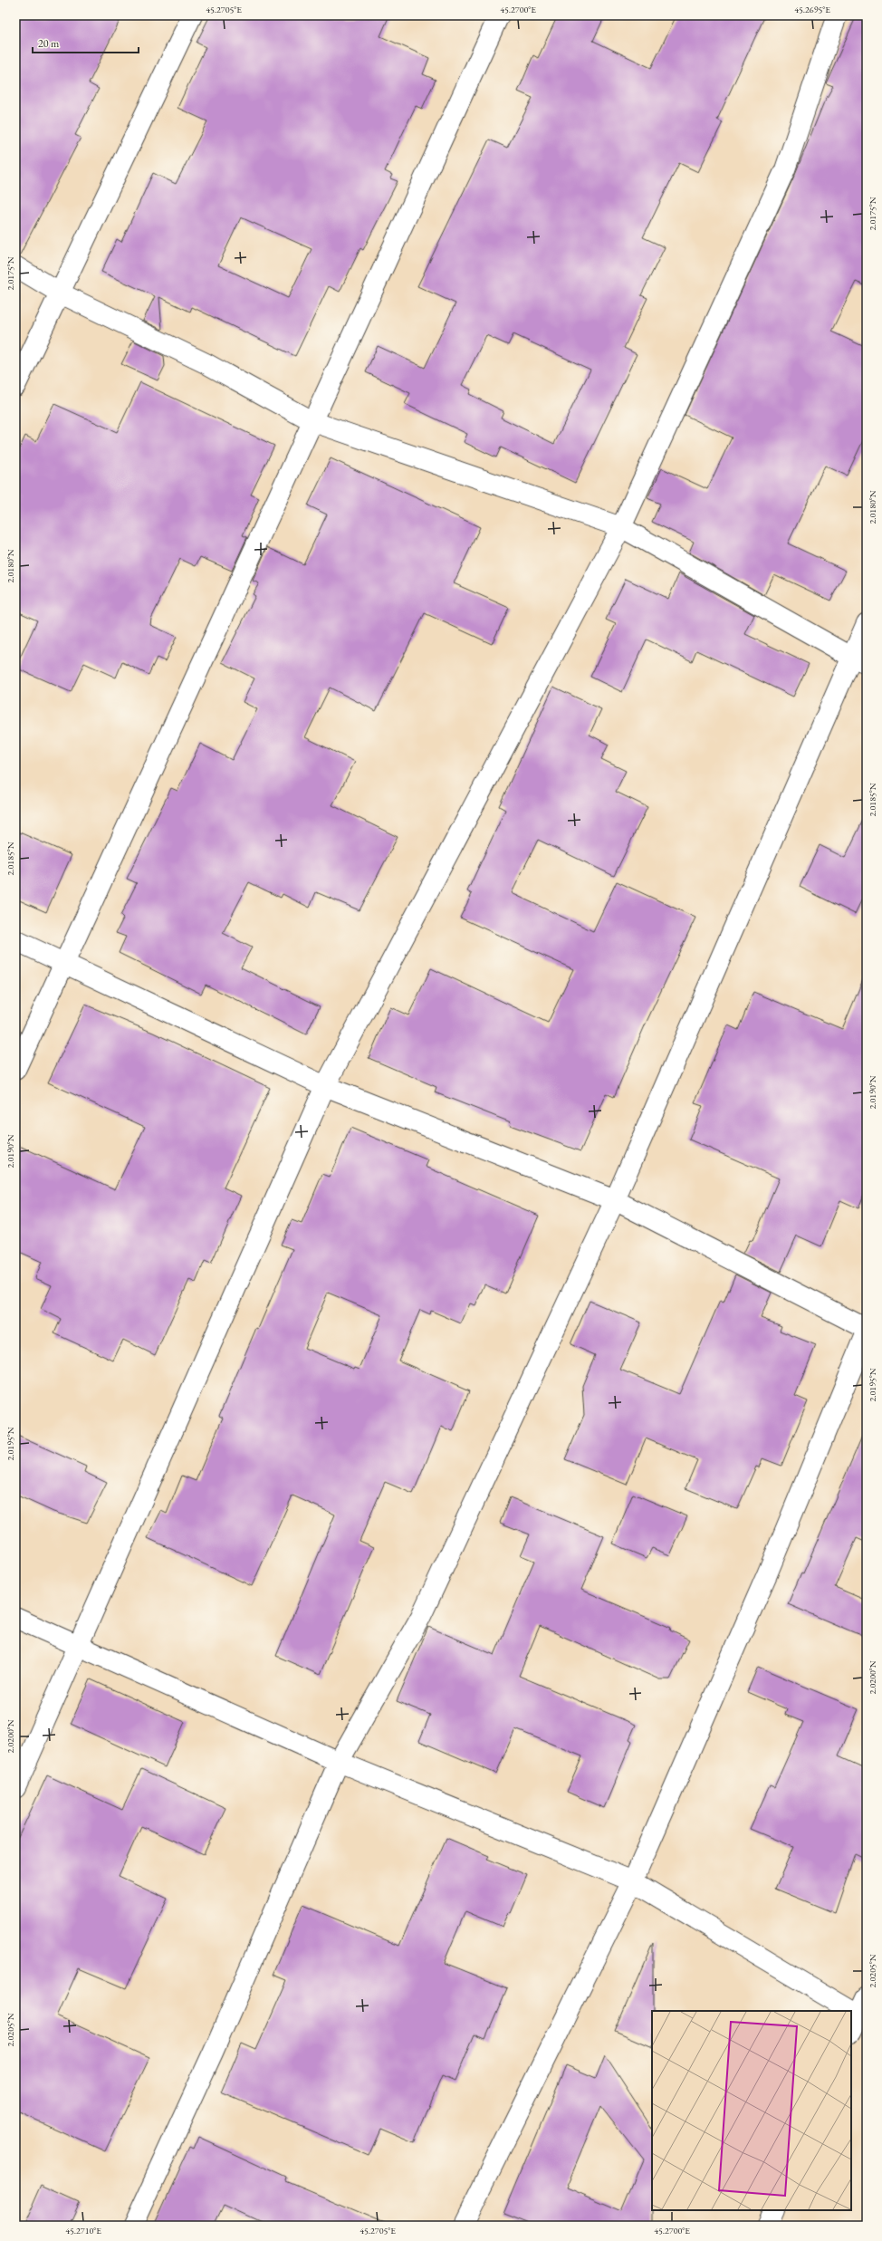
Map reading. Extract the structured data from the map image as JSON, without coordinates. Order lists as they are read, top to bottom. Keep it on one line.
{"scale_bar":"20 m","coordinates":["45.2705°E","45.2700°E","45.2695°E","2.0175°N","2.0180°N","2.0185°N","2.0190°N","2.0195°N","2.0200°N","2.0205°N","45.2710°E"]}
